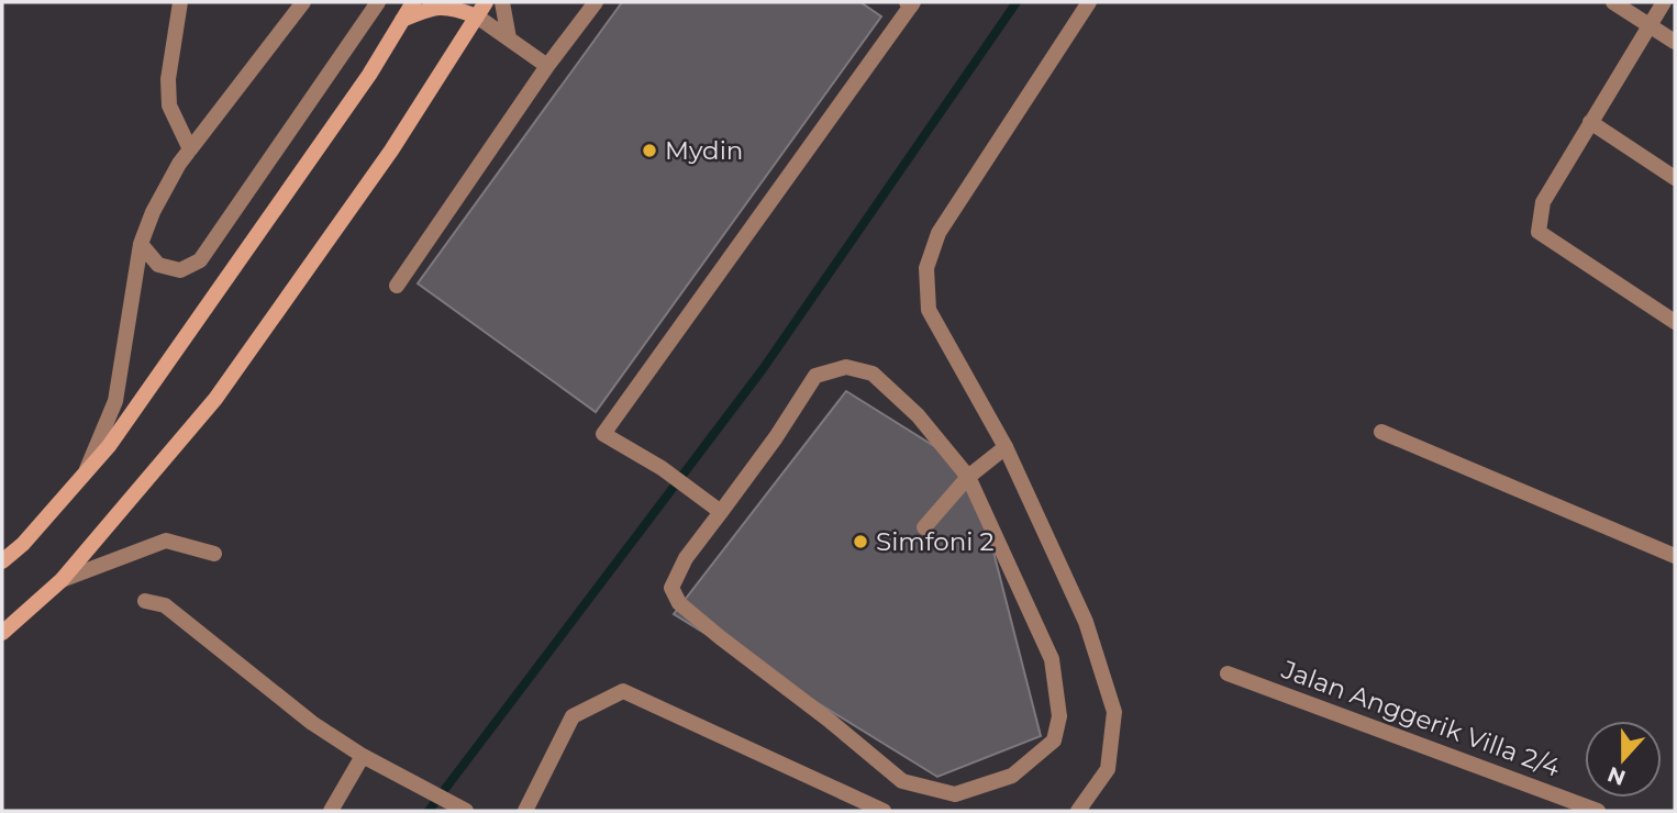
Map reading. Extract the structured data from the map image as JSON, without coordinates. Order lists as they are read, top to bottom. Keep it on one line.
{"streets":{"street":["Jalan Anggerik Villa 2/4"]},"places":["Mydin","Simfoni 2"],"north":"bottom"}
